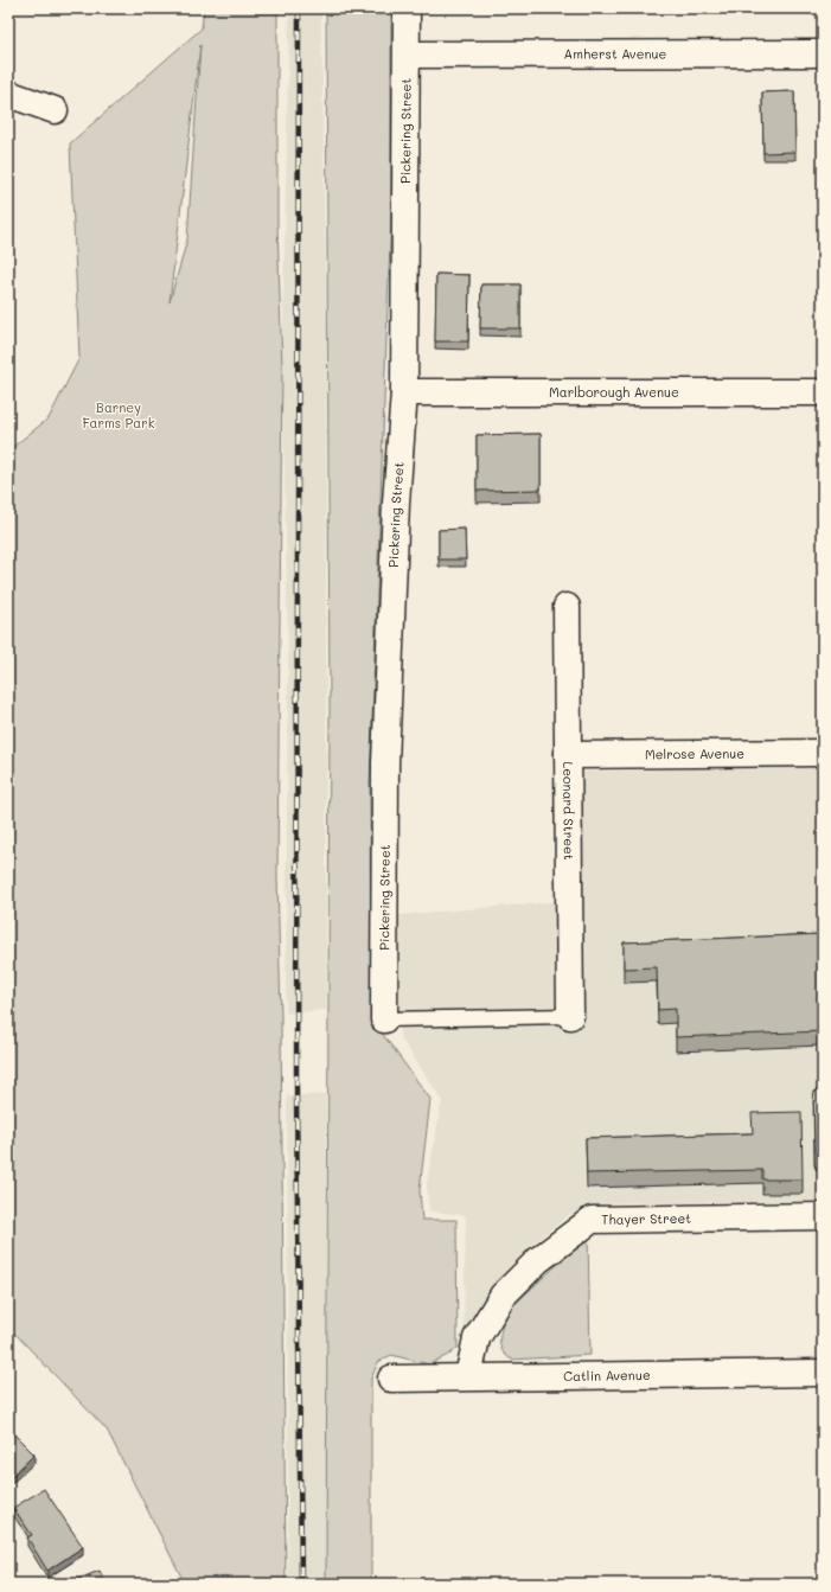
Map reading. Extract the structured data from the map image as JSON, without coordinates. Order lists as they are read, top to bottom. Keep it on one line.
{"streets":{"street":["Amherst Avenue","Pickering Street","Marlborough Avenue","Melrose Avenue","Leonard Street","Thayer Street","Catlin Avenue"]},"crossings":[["Amherst Avenue","Pickering Street"],["Pickering Street","Marlborough Avenue"],["Melrose Avenue","Leonard Street"],["Thayer Street","Catlin Avenue"]],"parks":["Barney Farms Park"]}
